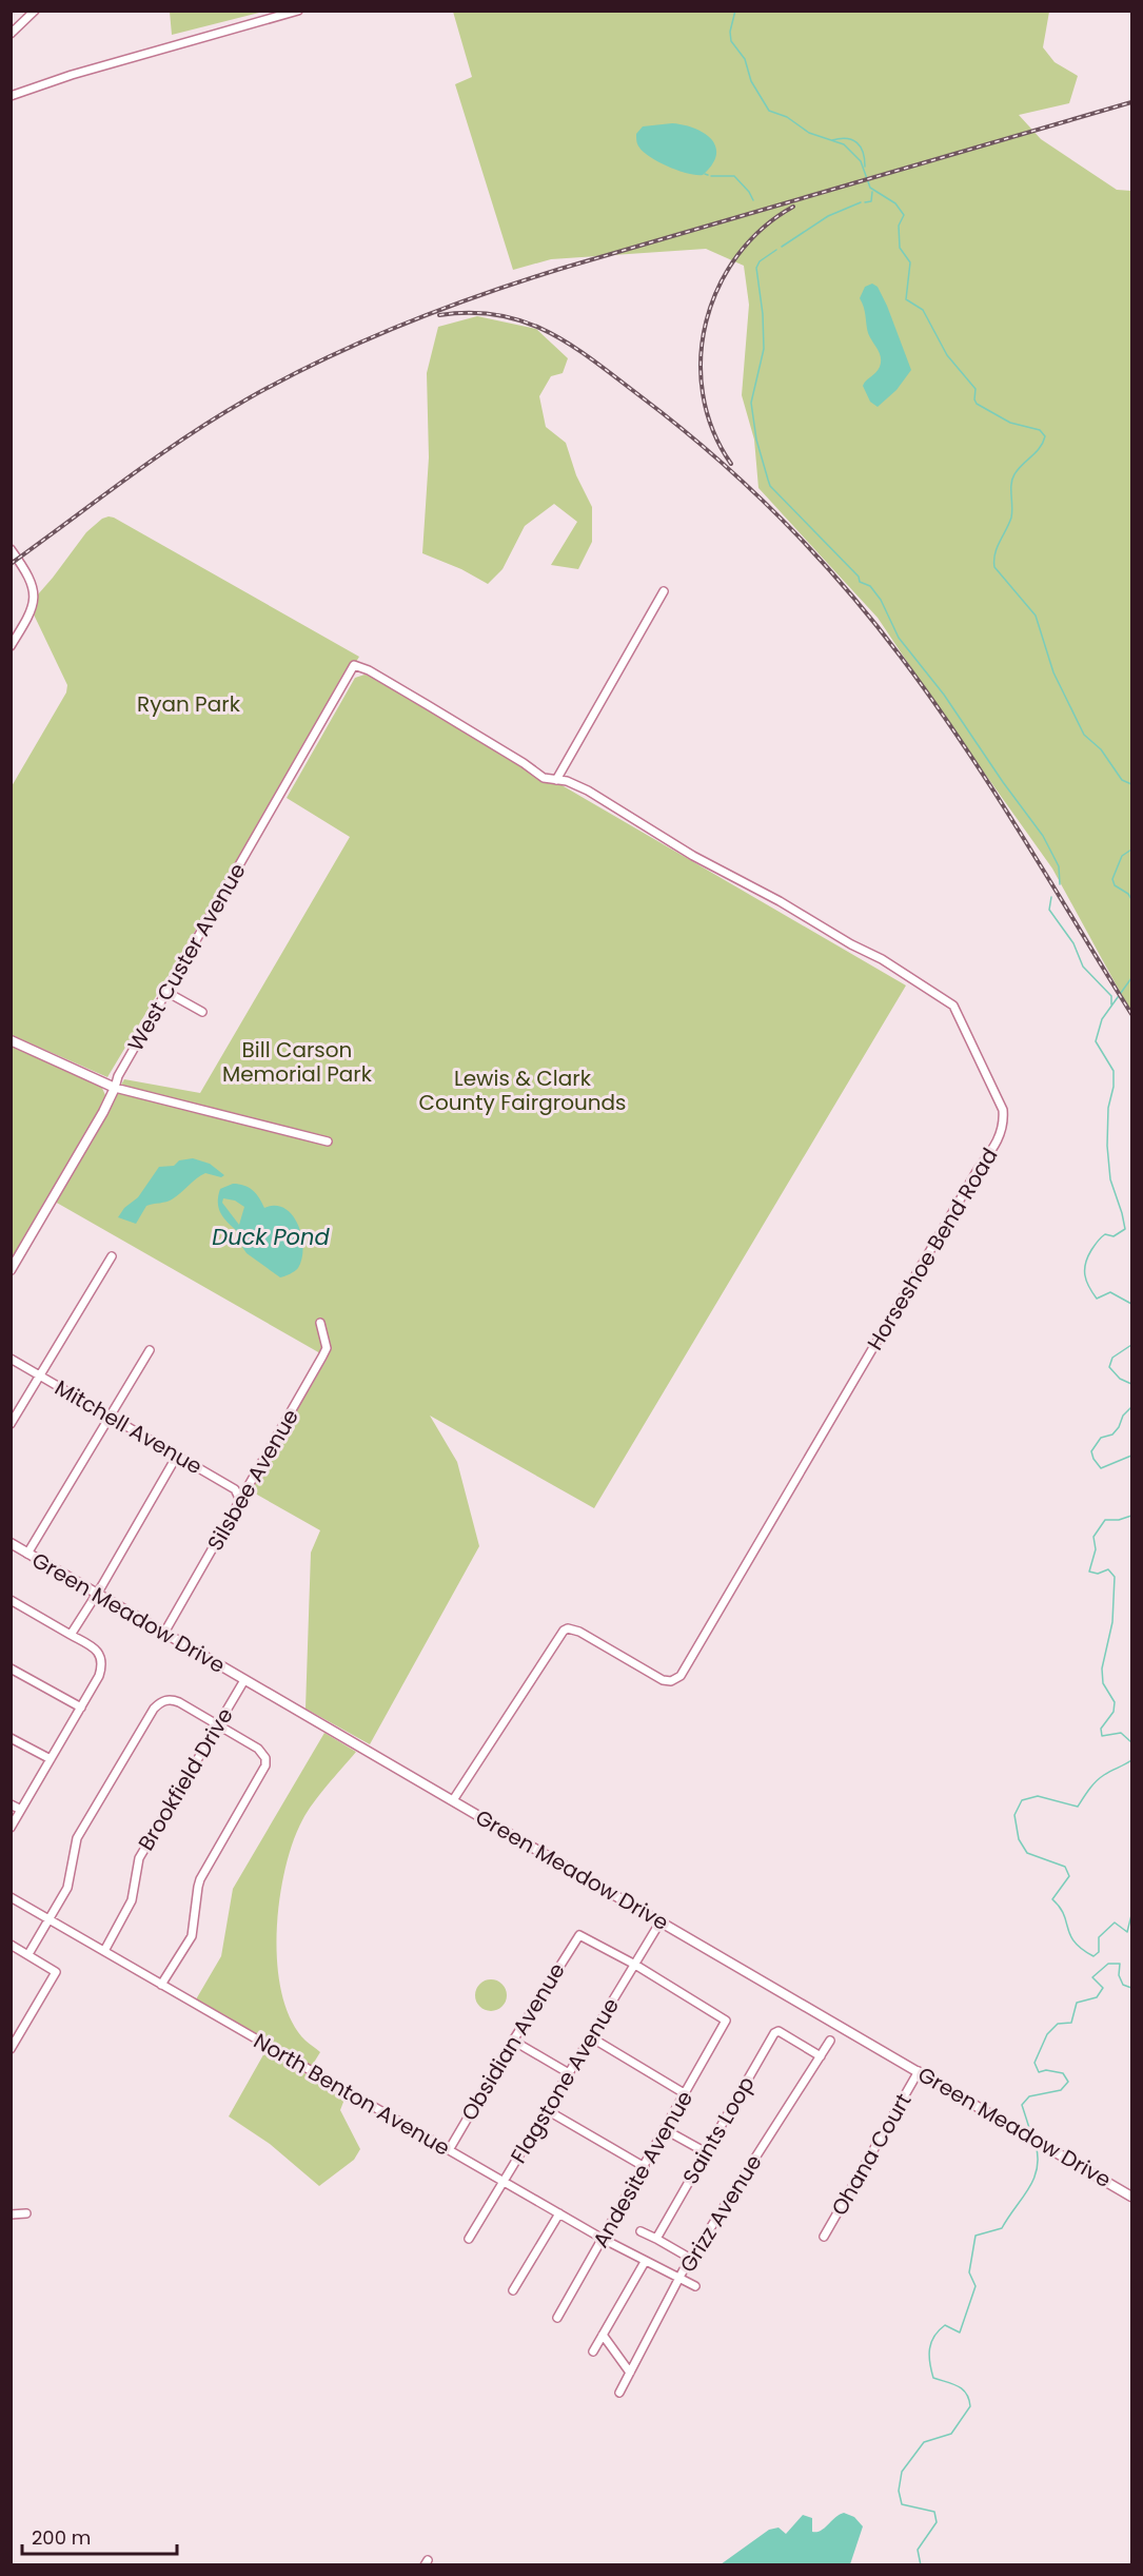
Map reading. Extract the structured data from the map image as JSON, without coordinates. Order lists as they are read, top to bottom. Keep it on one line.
{"streets":{"main road":["West Custer Avenue","Green Meadow Drive"],"street":["Horseshoe Bend Road","Mitchell Avenue","Silsbee Avenue","Brookfield Drive","Obsidian Avenue","Flagstone Avenue","North Benton Avenue","Saints Loop","Ohana Court","Andesite Avenue","Grizz Avenue"]},"crossings":[["West Custer Avenue","Horseshoe Bend Road"],["Horseshoe Bend Road","Green Meadow Drive"],["Mitchell Avenue","Silsbee Avenue"],["Silsbee Avenue","Green Meadow Drive"],["Green Meadow Drive","Brookfield Drive"],["Green Meadow Drive","Flagstone Avenue"],["Green Meadow Drive","Ohana Court"],["Brookfield Drive","North Benton Avenue"],["Obsidian Avenue","Flagstone Avenue"],["Obsidian Avenue","North Benton Avenue"],["Obsidian Avenue","Andesite Avenue"],["Flagstone Avenue","North Benton Avenue"],["Flagstone Avenue","Andesite Avenue"],["North Benton Avenue","Andesite Avenue"],["North Benton Avenue","Grizz Avenue"],["Saints Loop","Grizz Avenue"]],"water":["Duck Pond"],"parks":["Ryan Park","Bill Carson Memorial Park","Lewis & Clark County Fairgrounds"],"scale_bar":"200 m"}
